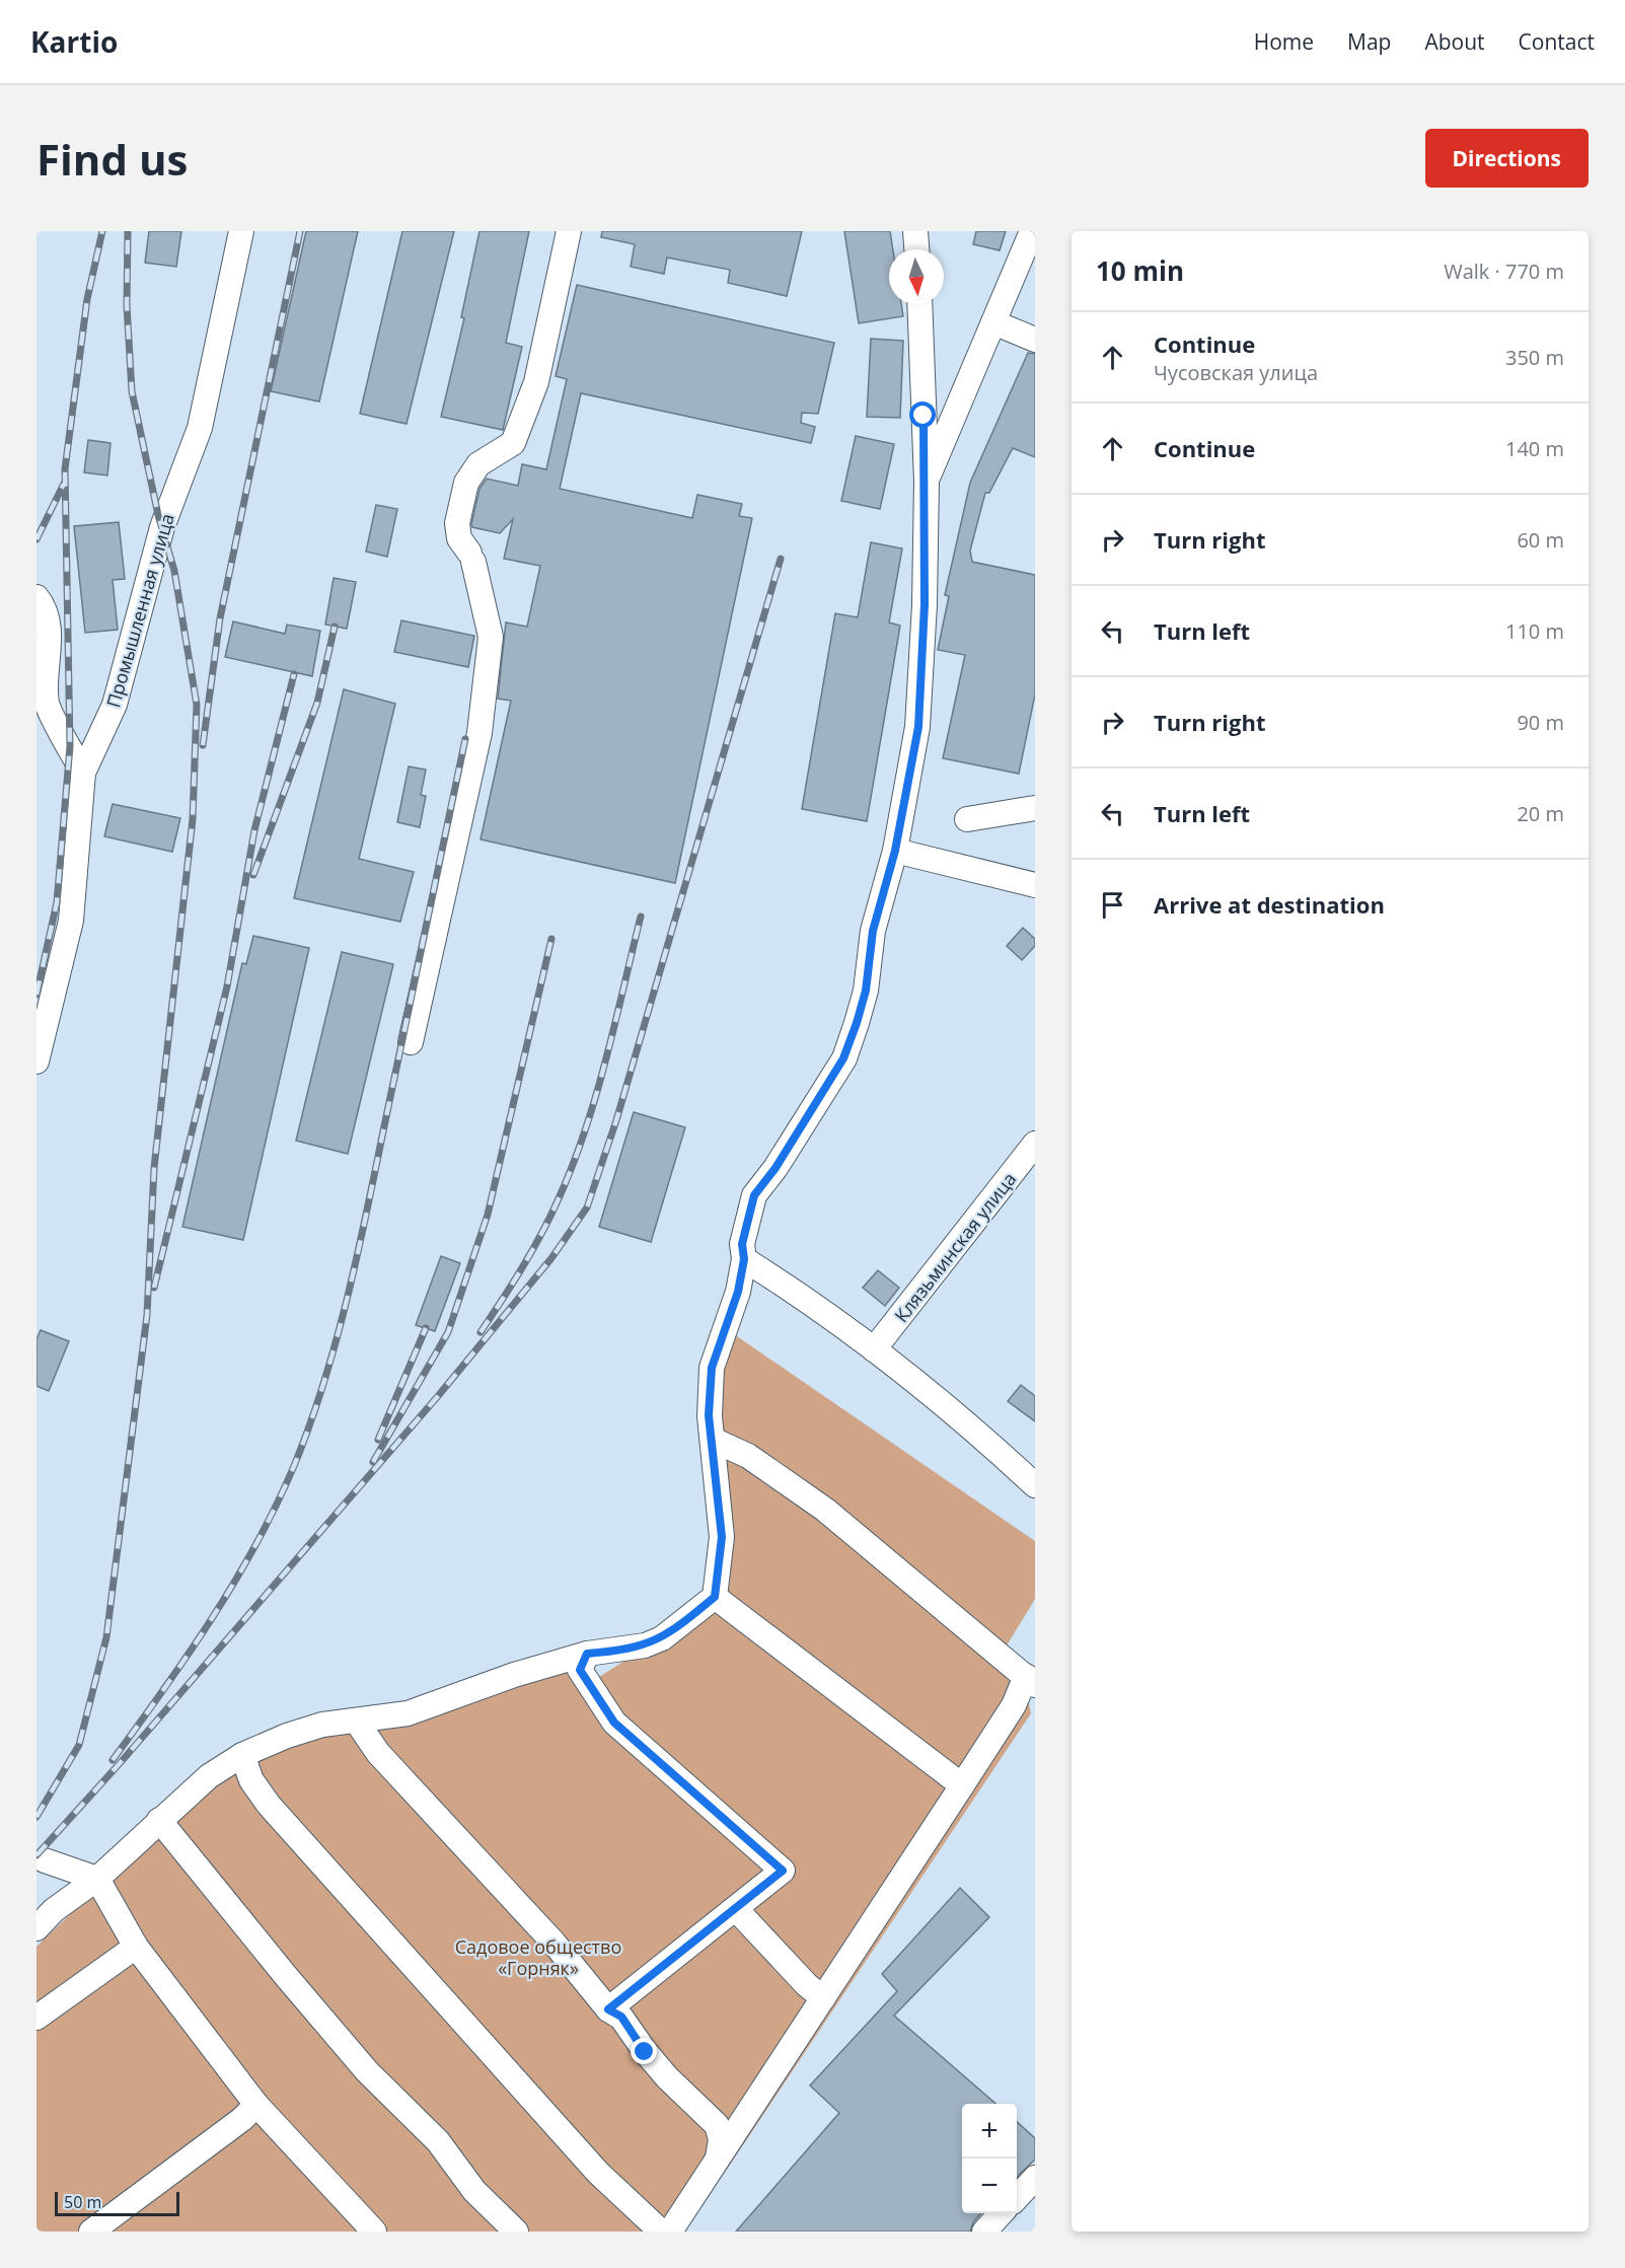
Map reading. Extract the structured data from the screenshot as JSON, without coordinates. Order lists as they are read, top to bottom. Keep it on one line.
{"streets":{"street":["Промышленная улица","Клязьминская улица"]},"parks":["Садовое общество «Горняк»"],"scale_bar":"50 m","north":"bottom","page":{"header":"Kartio","nav":["Home","Map","About","Contact"],"buttons":"Directions","title":"Find us","heading":["10 min","Walk · 770 m"],"list":[["Continue","Чусовская улица","350 m"],["Continue","140 m"],["Turn right","60 m"],["Turn left","110 m"],["Turn right","90 m"],["Turn left","20 m"],"Arrive at destination"],"map_buttons":["+","−"],"scale":"50 m"}}
